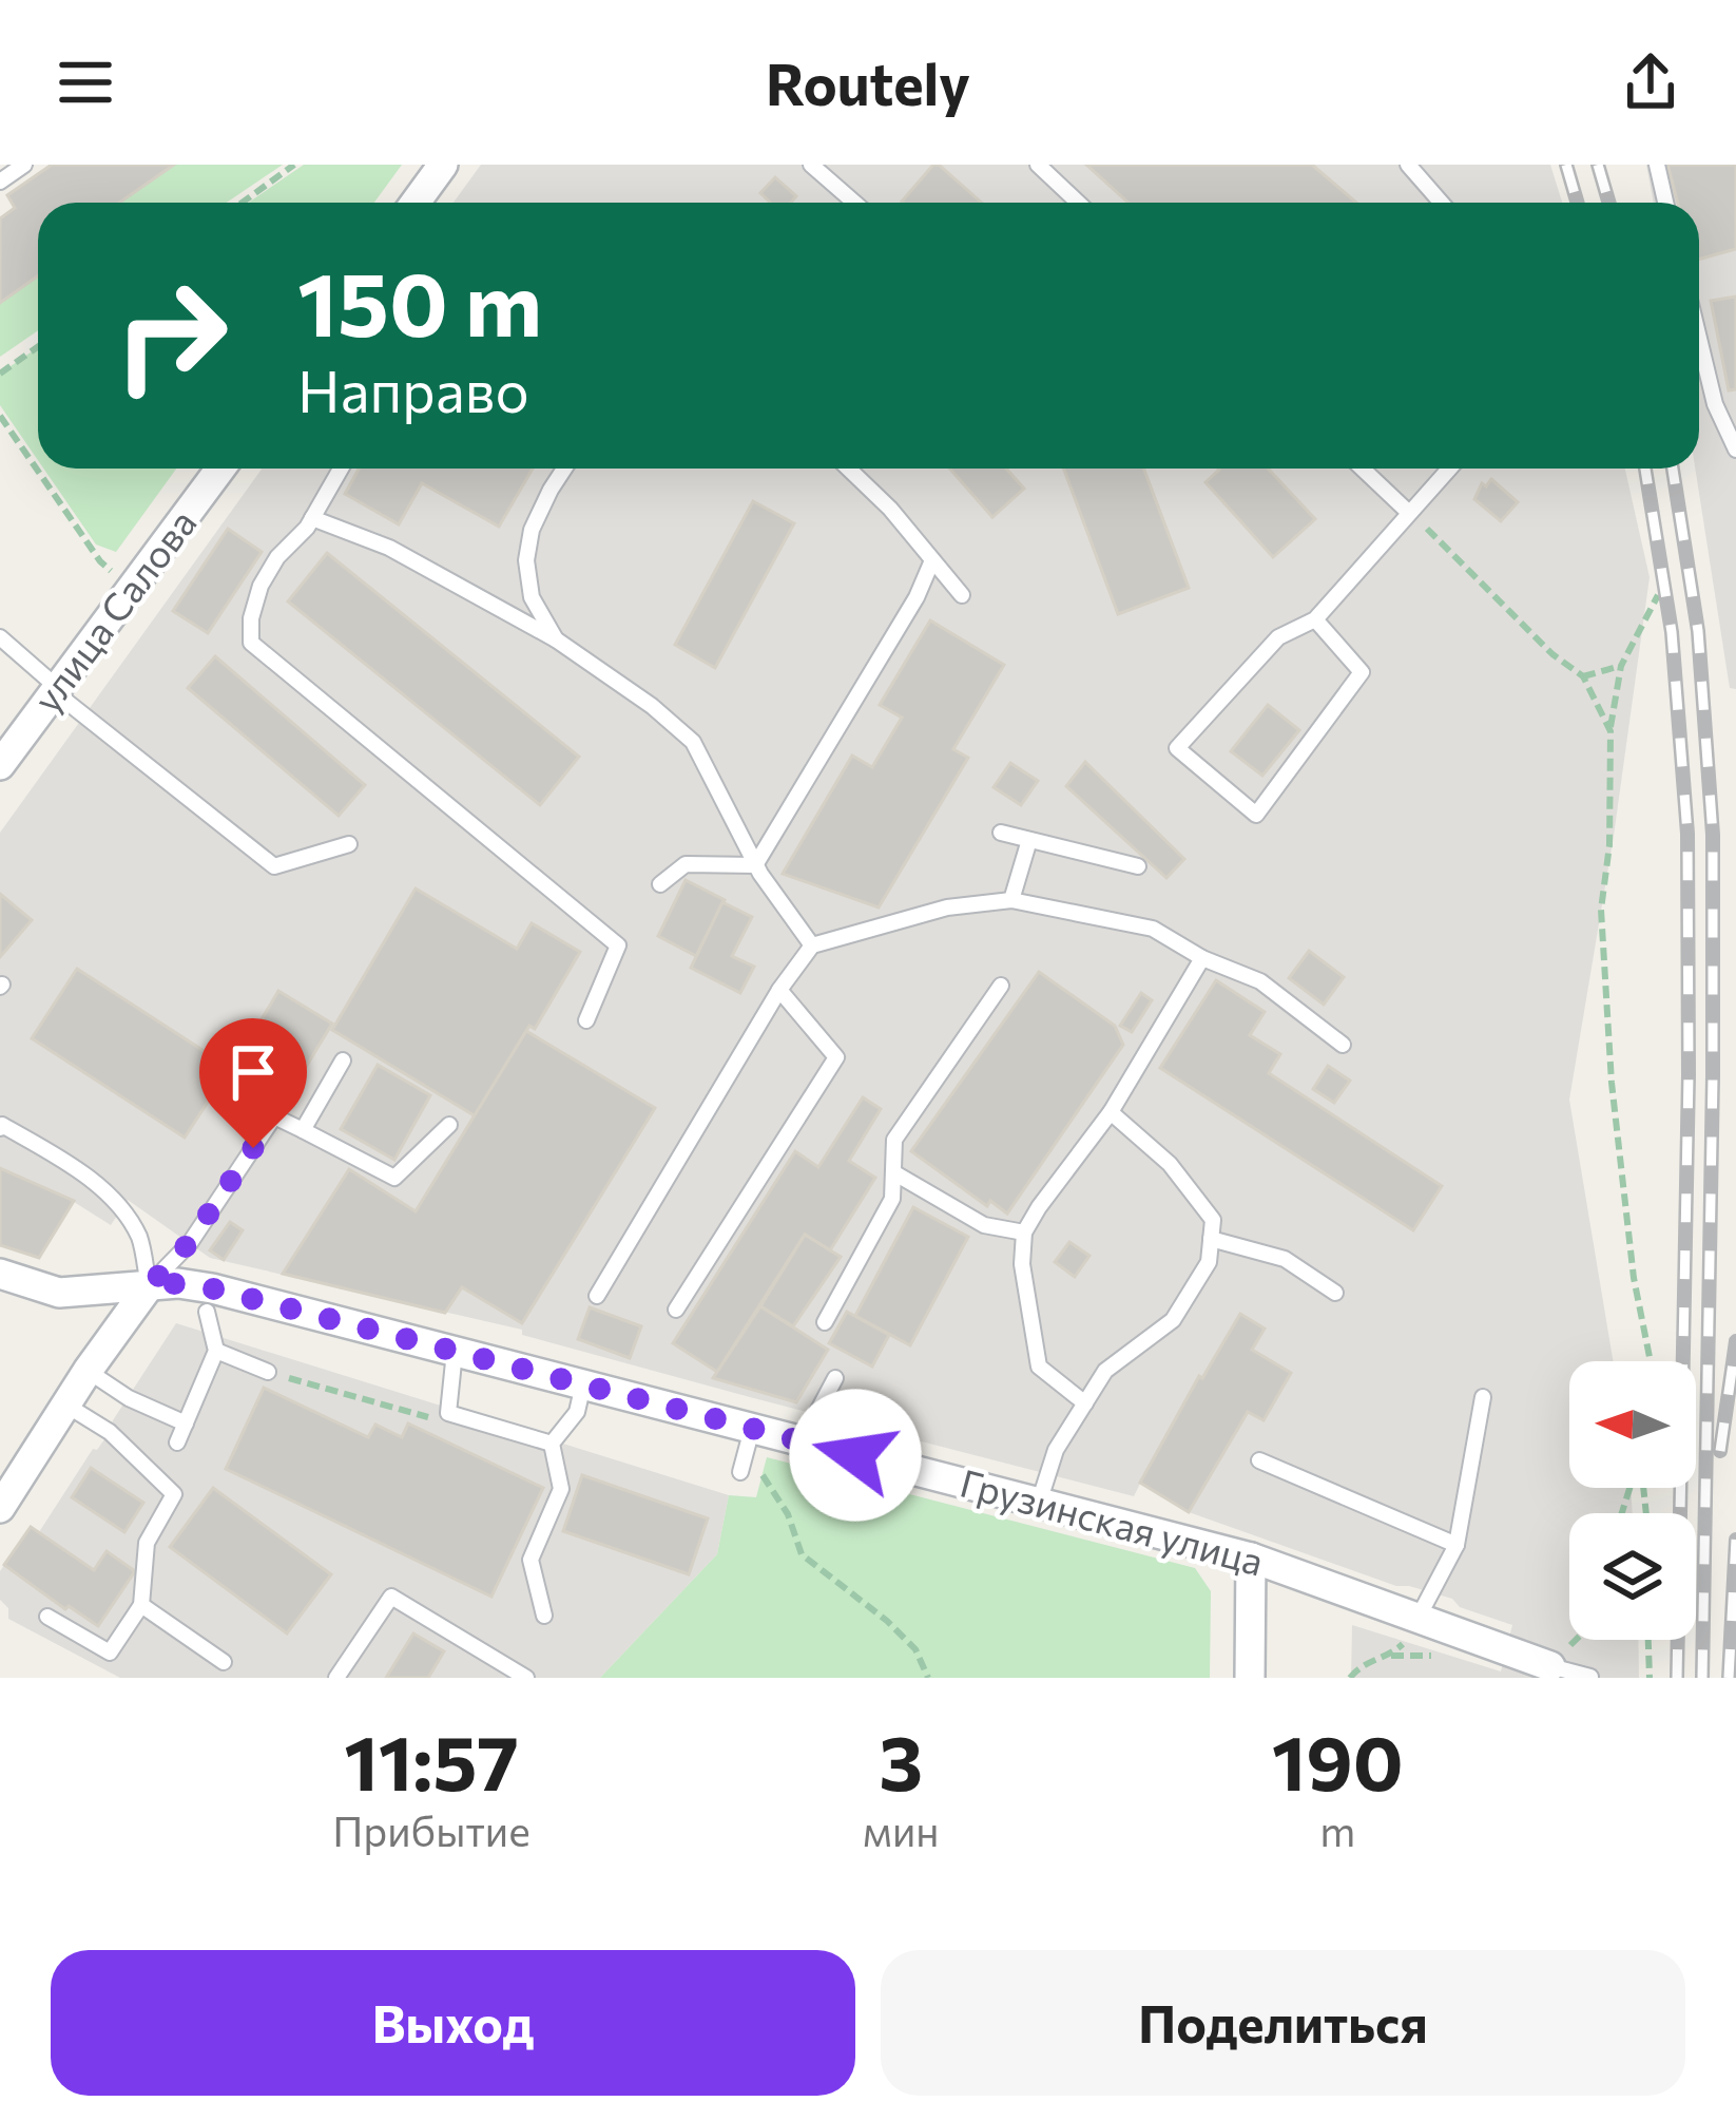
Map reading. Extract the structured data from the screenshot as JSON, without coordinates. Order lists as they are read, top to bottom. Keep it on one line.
{"streets":{"street":["улица Салова","Грузинская улица"]},"north":"left","page":{"header":"Routely","turn":["150 m","Направо"],"eta":["11:57","Прибытие","3","мин","190","m"],"buttons":["Выход","Поделиться"]}}
